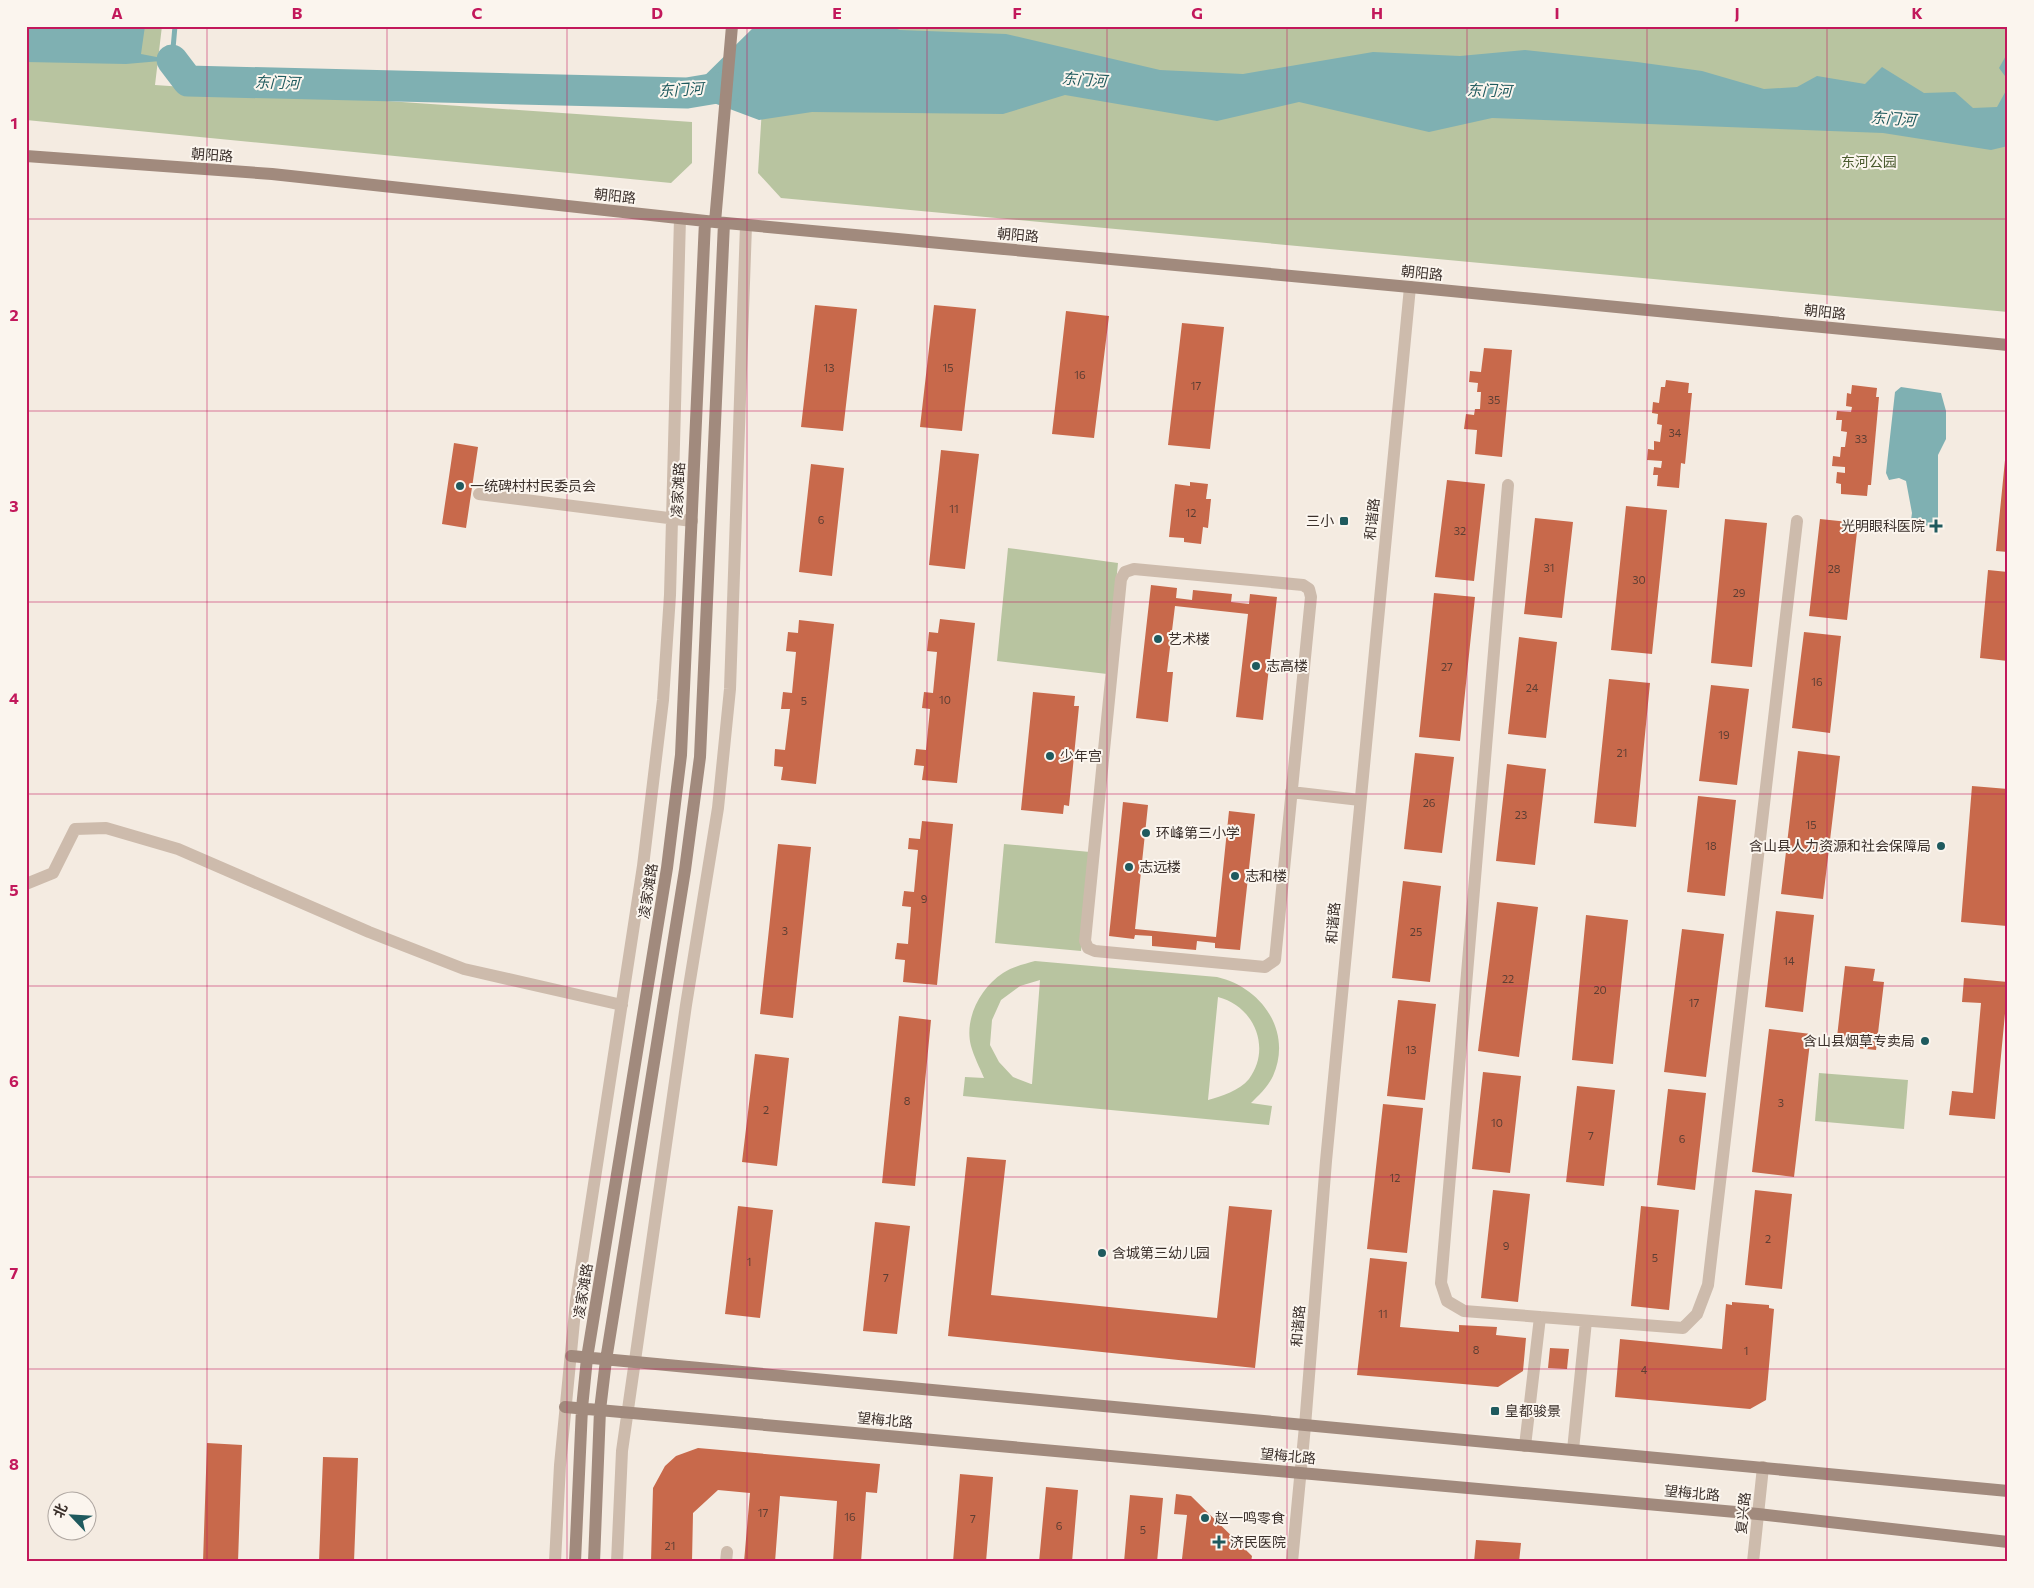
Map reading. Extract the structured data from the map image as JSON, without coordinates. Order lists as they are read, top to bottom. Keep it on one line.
{"streets":{"main road":["朝阳路","凌家滩路","望梅北路"],"street":["和谐路","复兴路"]},"crossings":[["朝阳路","凌家滩路"],["朝阳路","和谐路"],["凌家滩路","望梅北路"],["和谐路","望梅北路"],["望梅北路","复兴路"]],"water":["东门河"],"parks":["东河公园"],"places":{"other":["一统碑村村民委员会","艺术楼","志高楼","少年宫","环峰第三小学","含山县人力资源和社会保障局","志远楼","志和楼","含山县烟草专卖局","含城第三幼儿园","赵一鸣零食"],"transit":["三小","皇都骏景"],"health":["光明眼科医院","济民医院"]},"house_numbers":["13","15","16","17","35","34","33","11","12","6","32","31","28","30","29","27","16","24","10","5","19","21","26","23","15","18","9","3","25","14","22","20","17","13","8","3","2","10","7","6","12","2","9","5","1","7","11","8","1","4","17","16","7","6","5","21"],"north":"top left","grid":{"columns":["A","B","C","D","E","F","G","H","I","J","K"],"rows":["1","2","3","4","5","6","7","8"]}}
